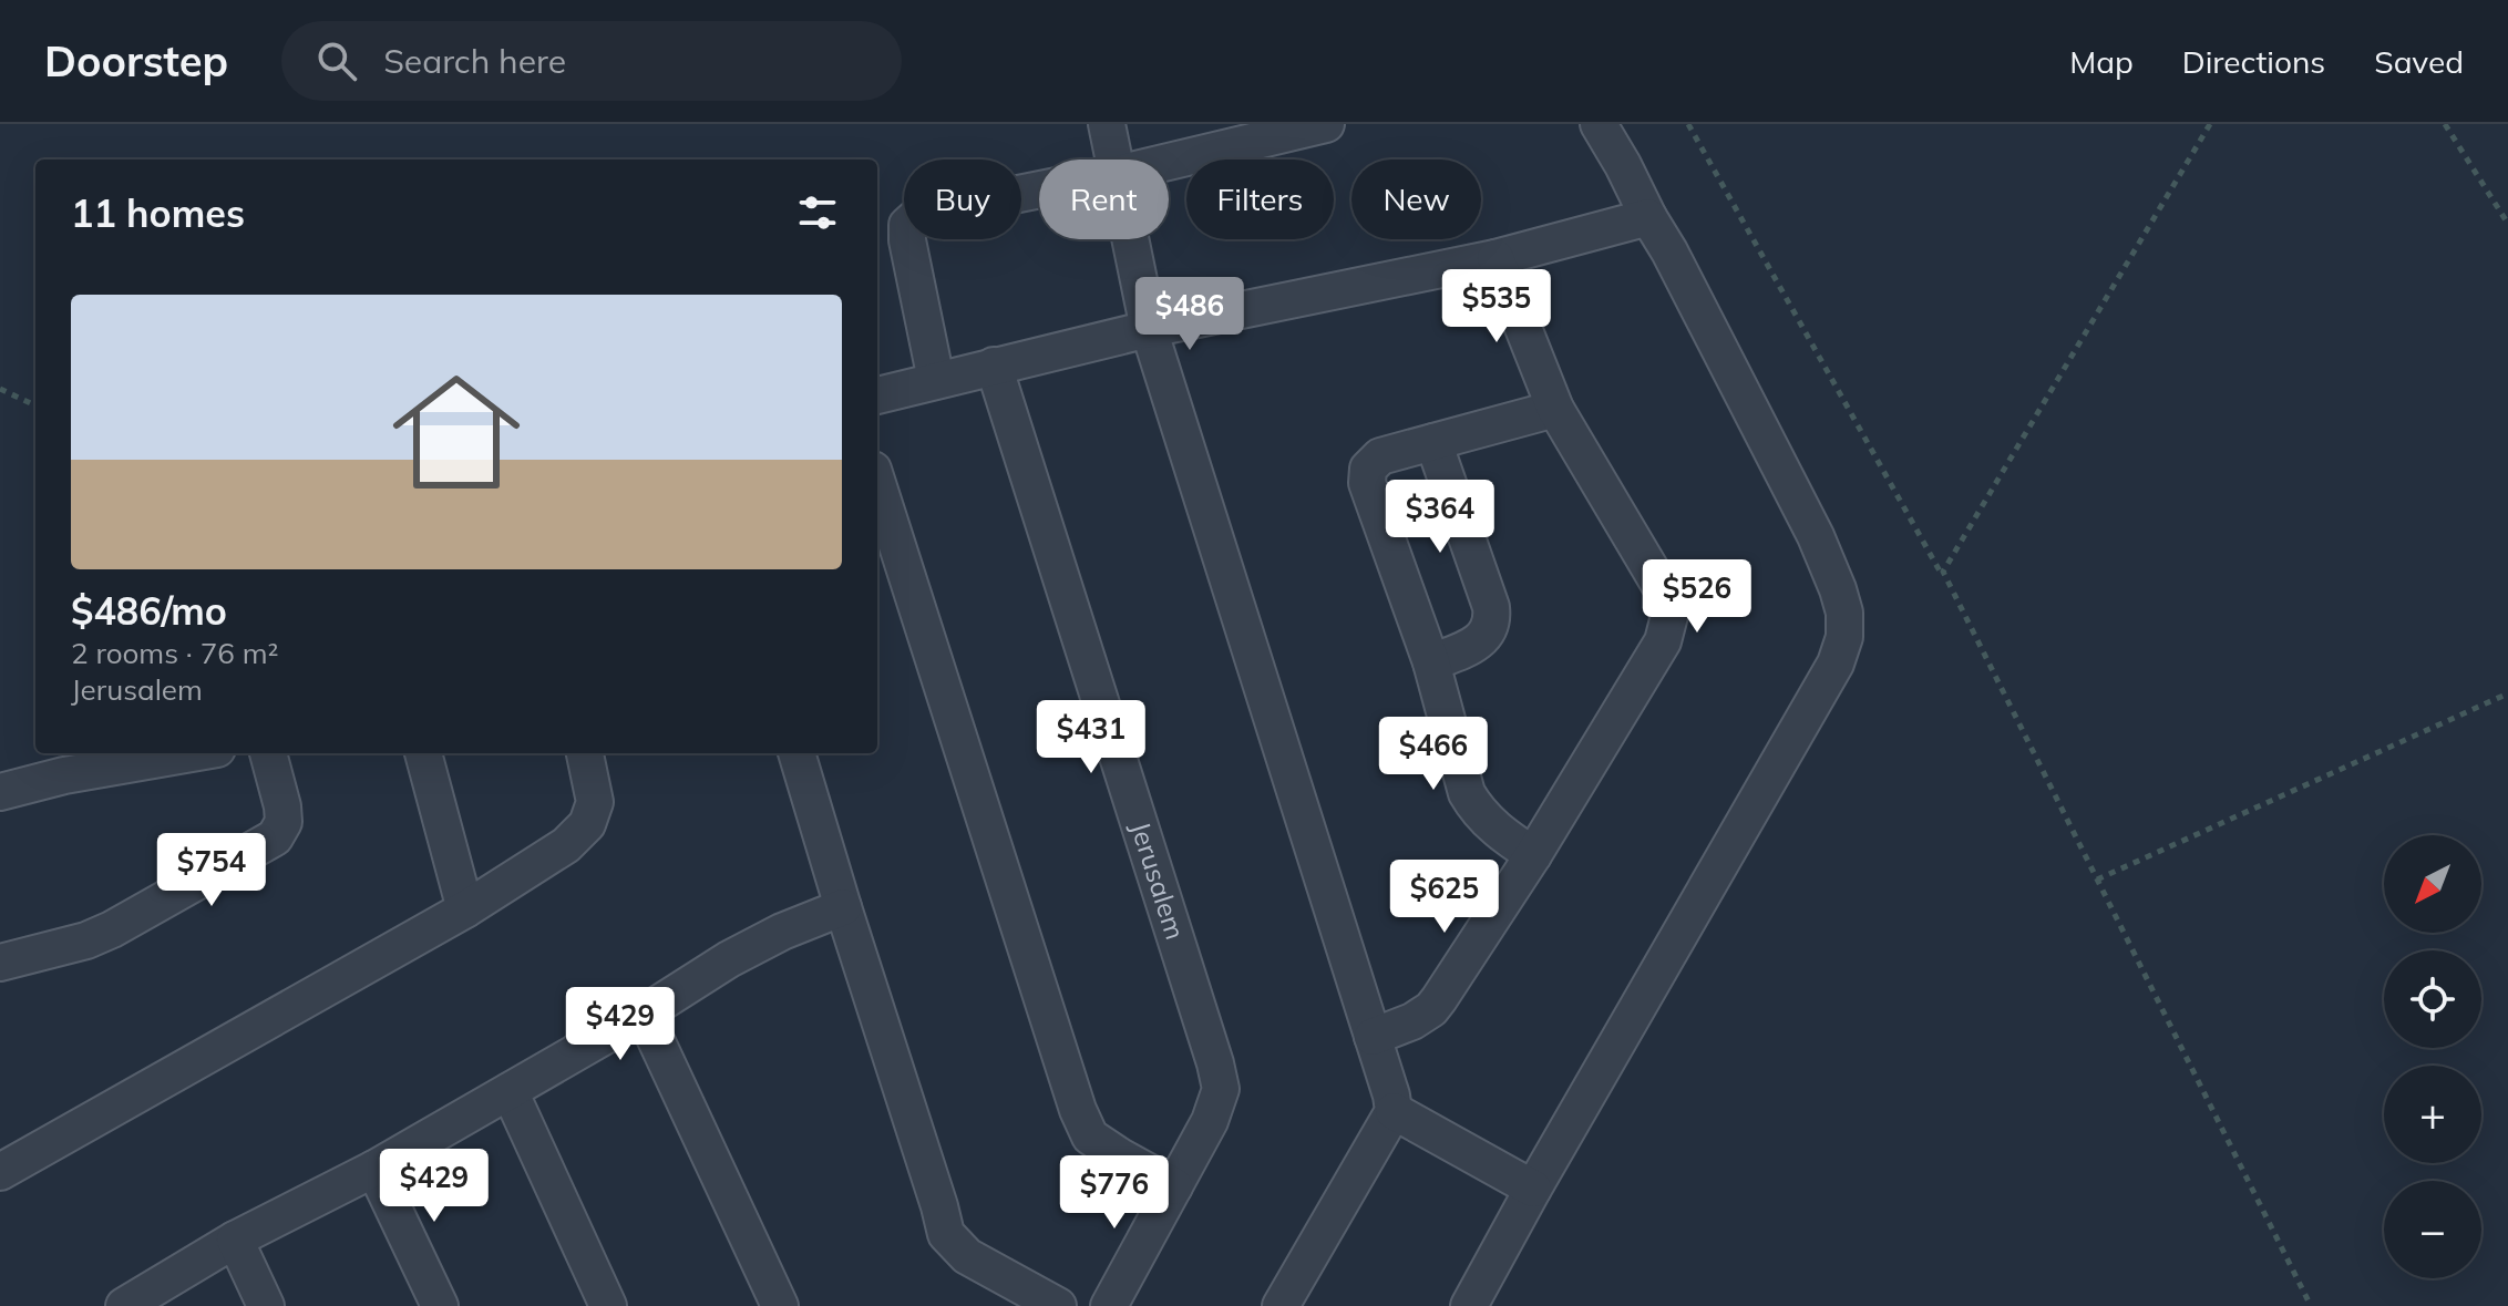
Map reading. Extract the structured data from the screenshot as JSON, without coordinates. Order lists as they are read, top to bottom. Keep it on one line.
{"streets":{"street":["Jerusalem"]},"north":"bottom left","page":{"header":"Doorstep","search":"Search here","nav":["Map","Directions","Saved"],"chip":["Buy","Rent","Filters","New"],"heading":"11 homes","list":[{"name":"$486/mo","note":"2 rooms · 76 m² · Jerusalem"}],"price":["$535","$486","$364","$526","$431","$466","$754","$625","$429","$429","$776"],"map_buttons":["+","−"]}}
